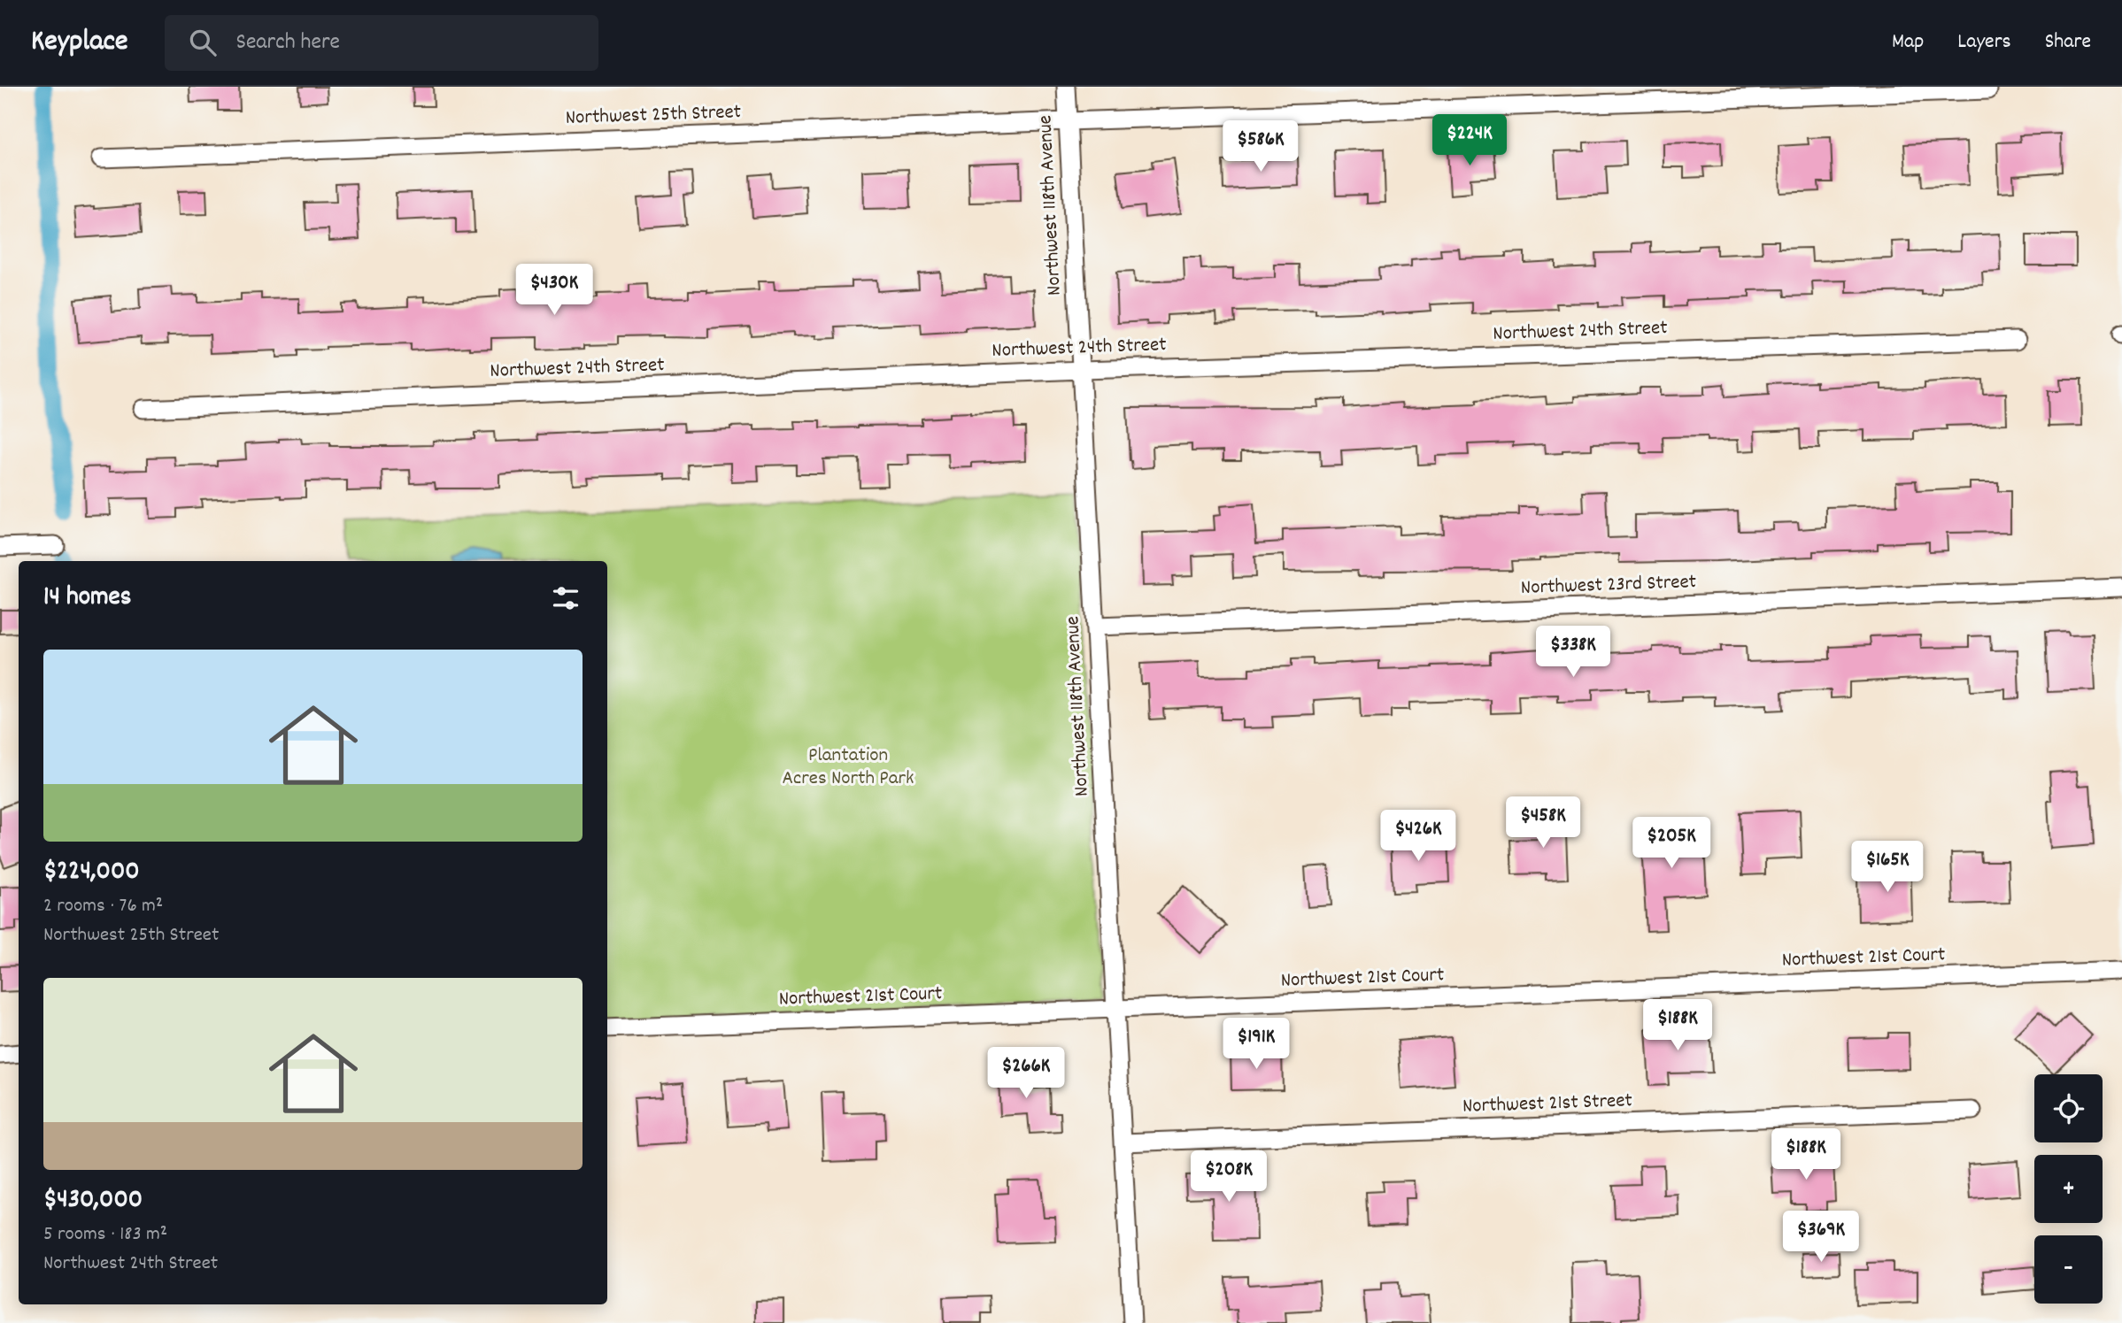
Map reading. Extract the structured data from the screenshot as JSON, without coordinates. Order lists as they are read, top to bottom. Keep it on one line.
{"streets":{"street":["Northwest 25th Street","Northwest 118th Avenue","Northwest 24th Street","Northwest 23rd Street","Northwest 21st Court","Northwest 21st Street"]},"crossings":[["Northwest 25th Street","Northwest 118th Avenue"],["Northwest 118th Avenue","Northwest 24th Street"],["Northwest 118th Avenue","Northwest 23rd Street"],["Northwest 118th Avenue","Northwest 21st Court"],["Northwest 118th Avenue","Northwest 21st Street"]],"parks":["Plantation Acres North Park"],"page":{"header":"Keyplace","search":"Search here","nav":["Map","Layers","Share"],"price":["$224K","$586K","$430K","$338K","$458K","$426K","$205K","$165K","$188K","$191K","$266K","$188K","$208K","$369K"],"heading":"14 homes","list":[{"name":"$224,000","note":"2 rooms · 76 m² · Northwest 25th Street"},{"name":"$430,000","note":"5 rooms · 183 m² · Northwest 24th Street"}],"map_buttons":["+","−"]}}
